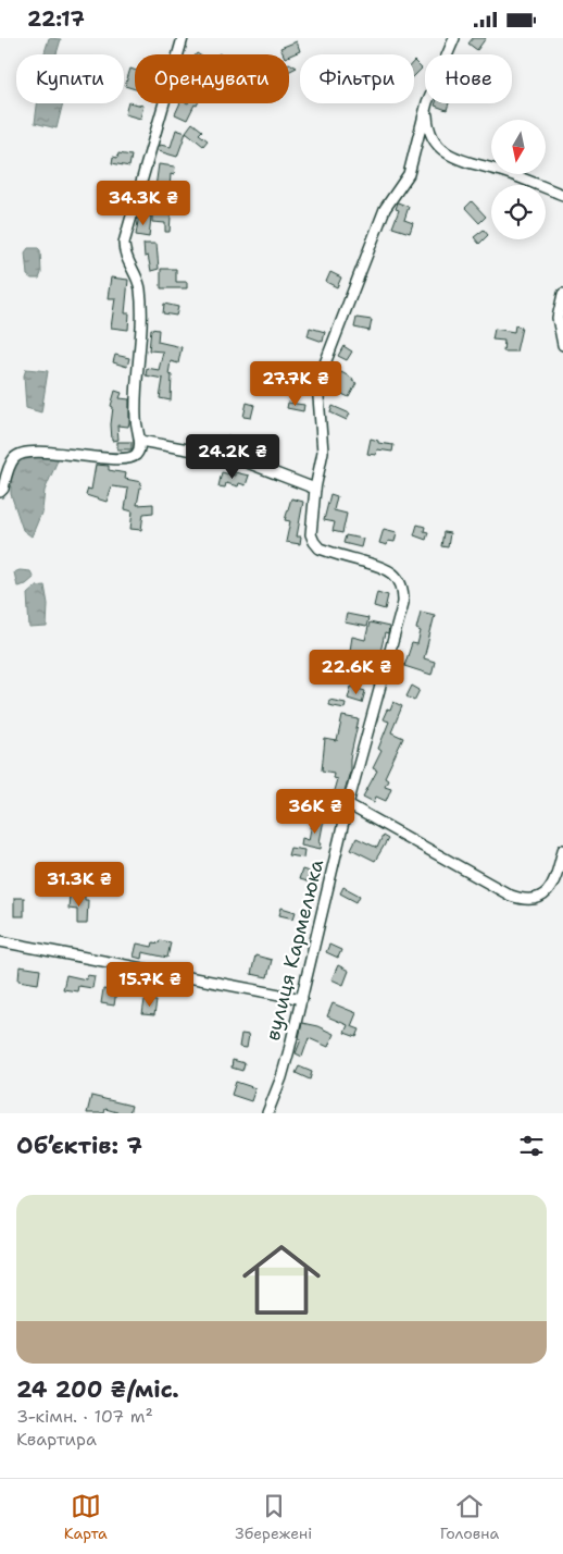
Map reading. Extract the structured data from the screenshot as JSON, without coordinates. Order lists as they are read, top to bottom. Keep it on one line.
{"streets":{"street":["вулиця Кармелюка"]},"north":"bottom","page":{"status":"22:17","chip":["Купити","Орендувати","Фільтри","Нове"],"price":["34.3K ₴","27.7K ₴","24.2K ₴","22.6K ₴","36K ₴","31.3K ₴","15.7K ₴"],"heading":"Об’єктів: 7","list":[{"name":"24 200 ₴/міс.","note":"3-кімн. · 107 m² · Квартира"}],"tabs":["Карта","Збережені","Головна"]}}
